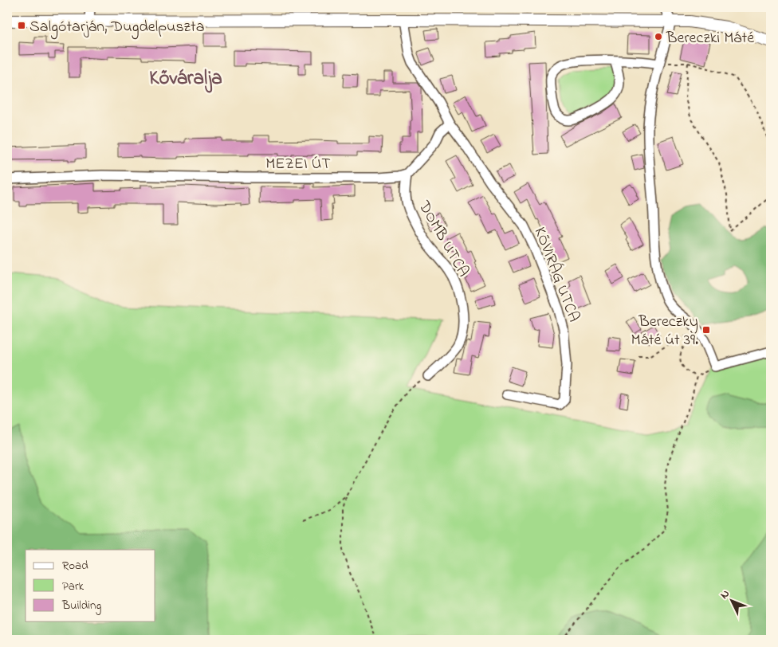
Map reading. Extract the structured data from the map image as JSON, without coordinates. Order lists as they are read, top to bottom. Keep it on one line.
{"streets":{"street":["MEZEI ÚT","DOMB UTCA","KŐVIRÁG UTCA"]},"crossings":[["MEZEI ÚT","DOMB UTCA"]],"districts":["Kőváralja"],"places":{"transit":["Salgótarján, Dugdelpuszta","Bereczky Máté út 39."],"other":["Bereczki Máté"]},"legend":["Road","Park","Building"],"north":"top left"}
